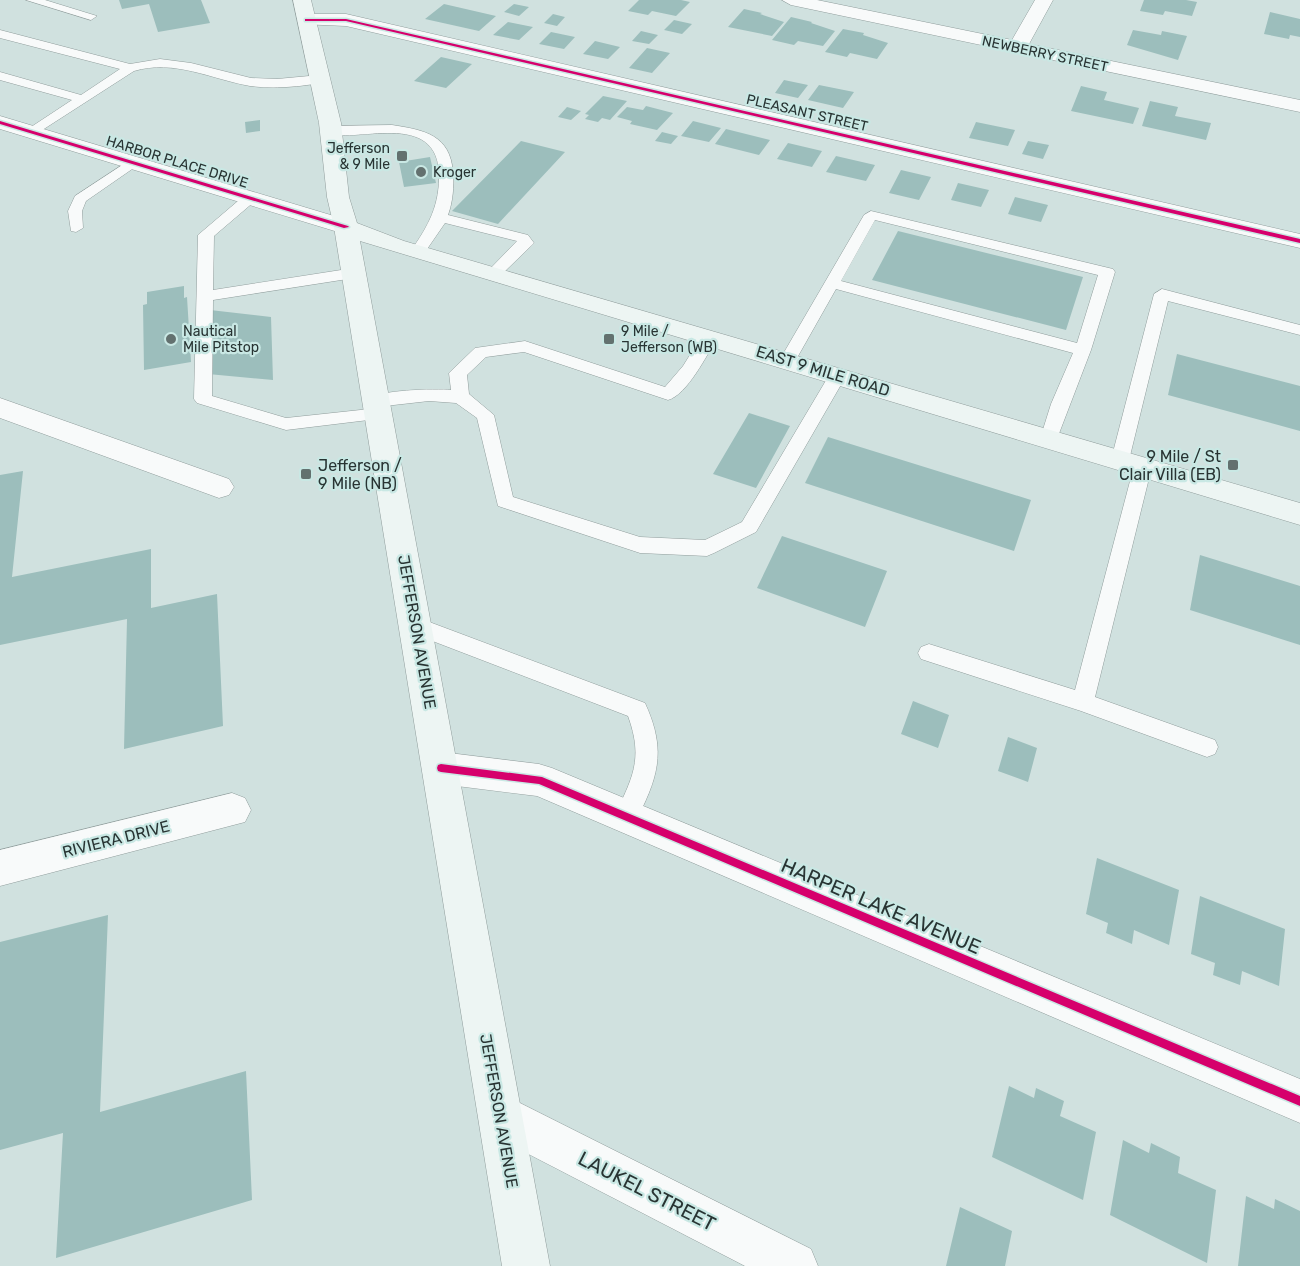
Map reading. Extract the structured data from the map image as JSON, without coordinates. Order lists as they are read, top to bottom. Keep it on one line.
{"streets":{"main road":["EAST 9 MILE ROAD","JEFFERSON AVENUE"],"street":["NEWBERRY STREET","PLEASANT STREET","HARBOR PLACE DRIVE","RIVIERA DRIVE","HARPER LAKE AVENUE","LAUKEL STREET"]},"crossings":[["PLEASANT STREET","JEFFERSON AVENUE"],["HARBOR PLACE DRIVE","EAST 9 MILE ROAD"],["HARBOR PLACE DRIVE","JEFFERSON AVENUE"],["EAST 9 MILE ROAD","JEFFERSON AVENUE"],["JEFFERSON AVENUE","HARPER LAKE AVENUE"],["JEFFERSON AVENUE","LAUKEL STREET"]],"places":{"transit":["Jefferson & 9 Mile","9 Mile / Jefferson (WB)","9 Mile / St Clair Villa (EB)","Jefferson / 9 Mile (NB)"],"other":["Kroger","Nautical Mile Pitstop"]}}
